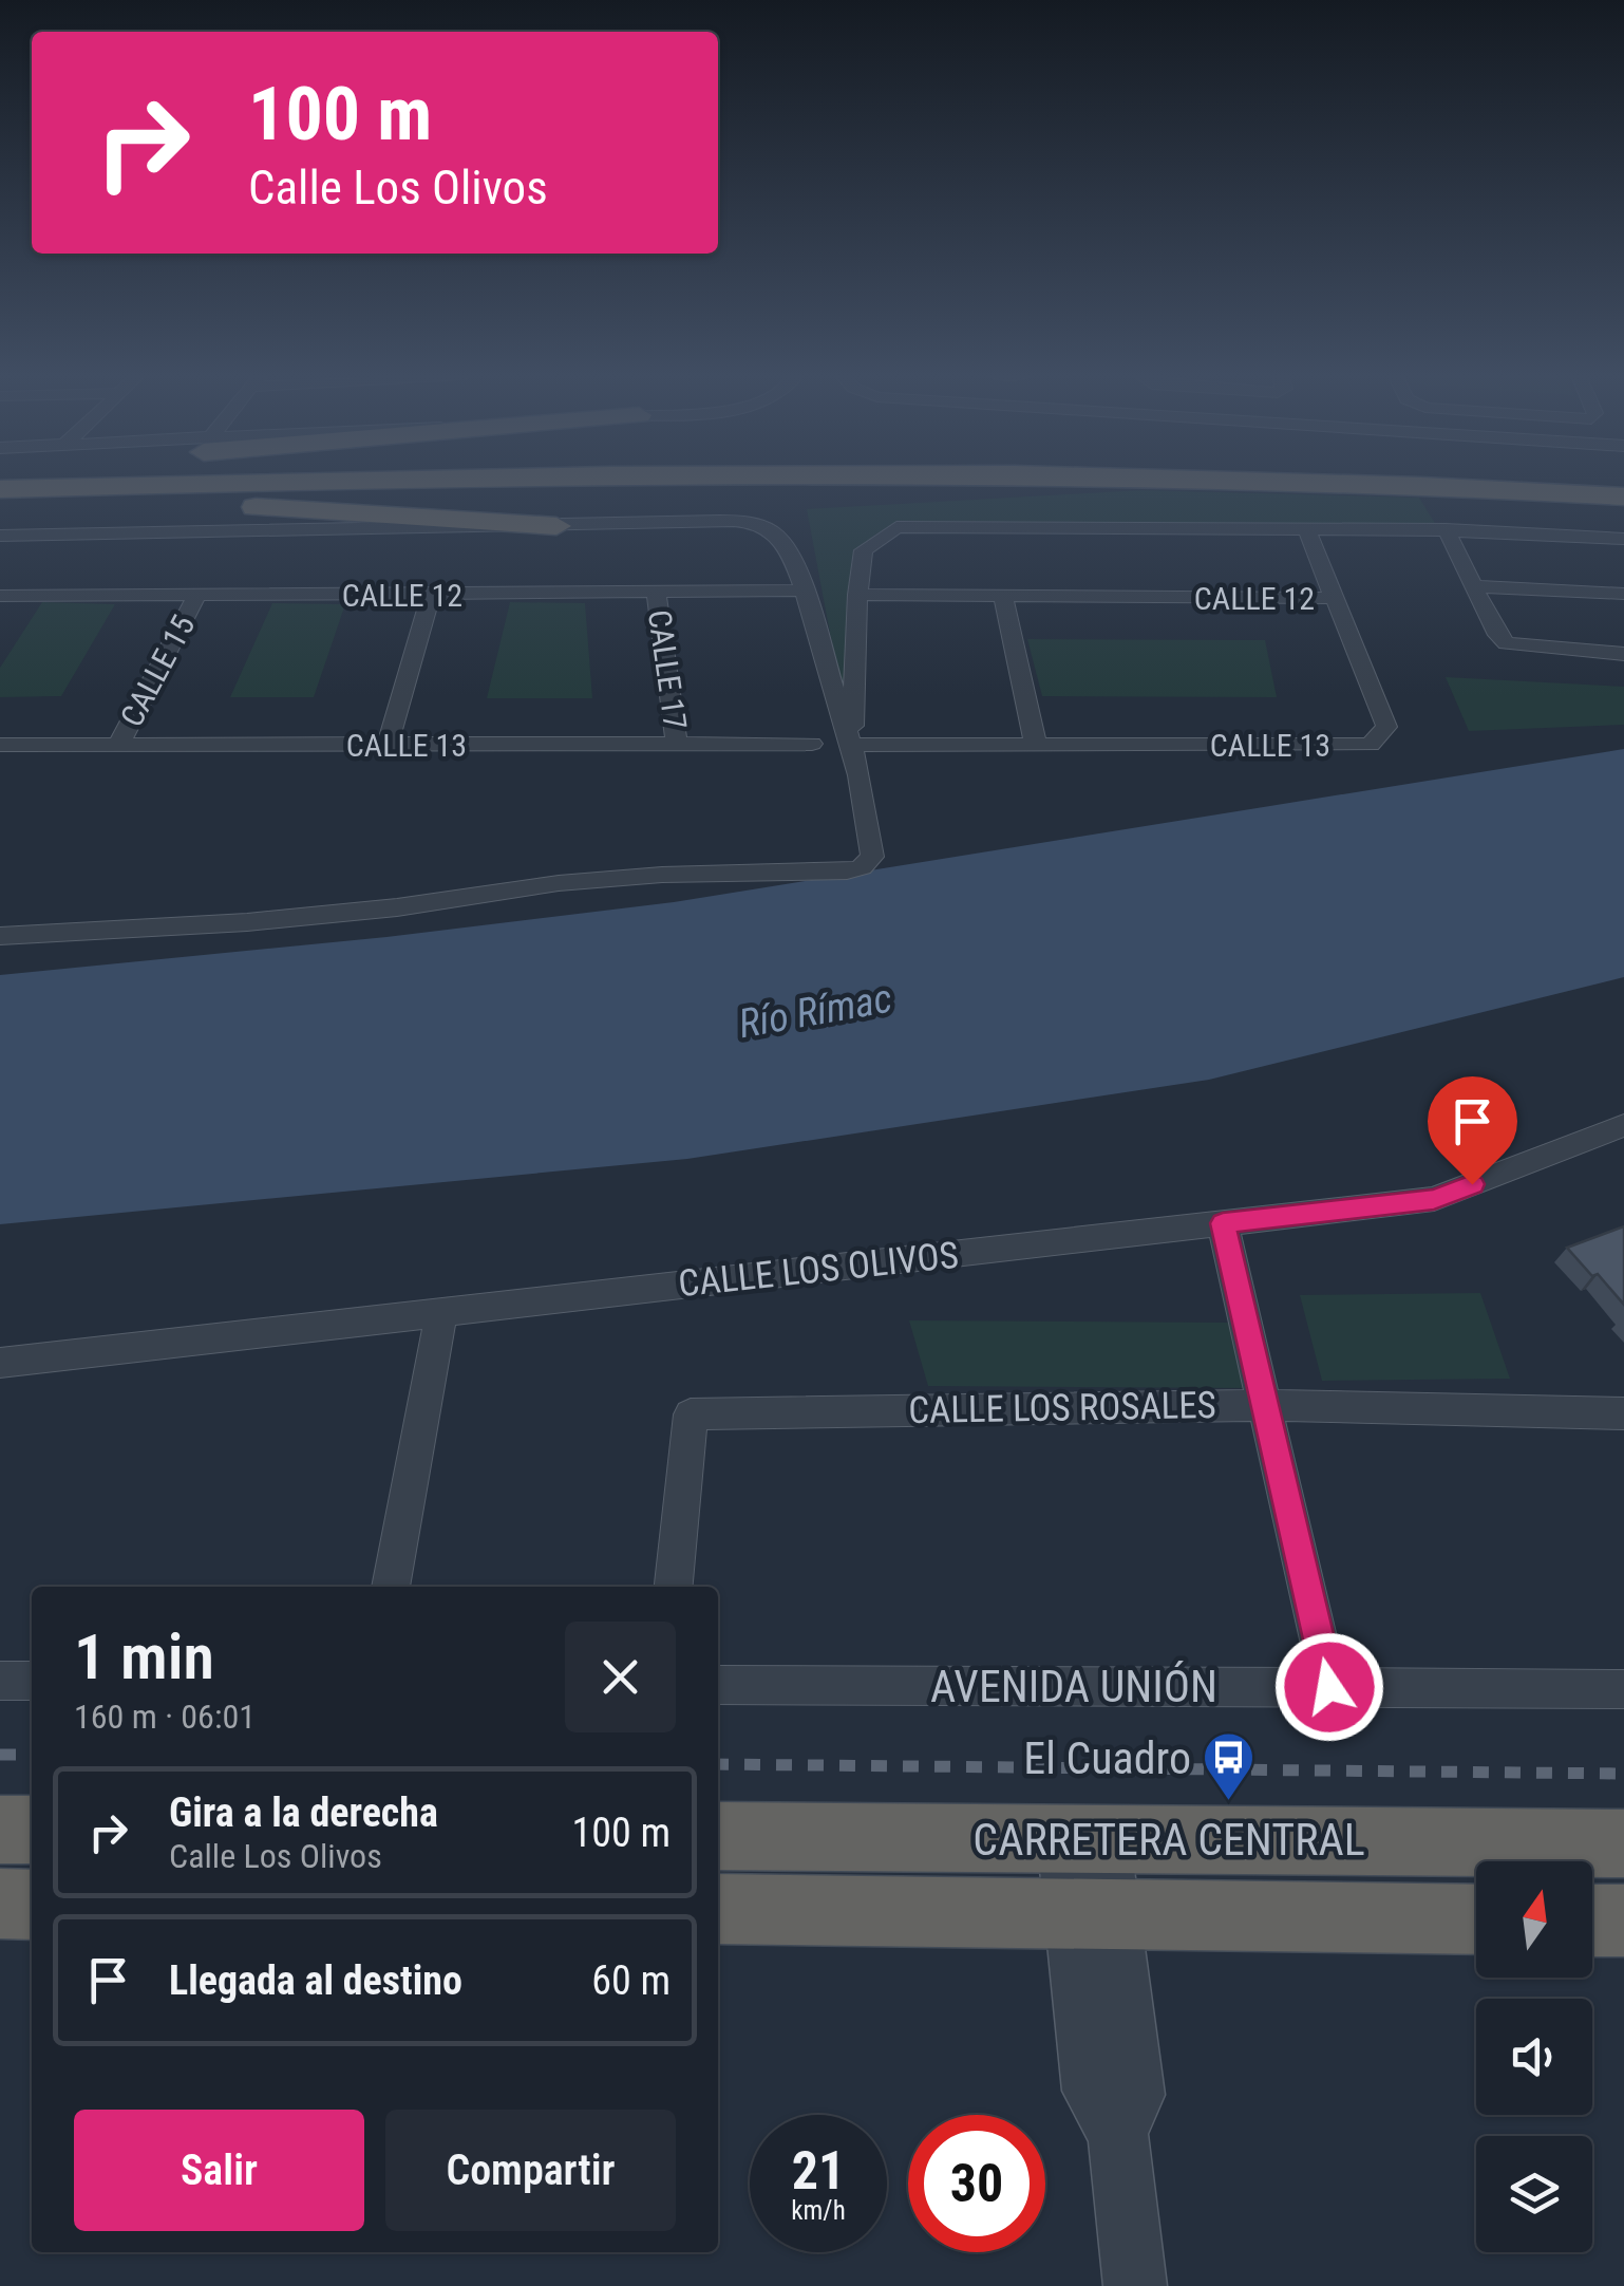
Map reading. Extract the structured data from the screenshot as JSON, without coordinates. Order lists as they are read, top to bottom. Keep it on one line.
{"streets":{"highway":["CARRETERA CENTRAL"],"street":["CALLE 12","CALLE 17","CALLE 15","CALLE 13","CALLE LOS OLIVOS","CALLE LOS ROSALES","AVENIDA UNIÓN"]},"crossings":[["CALLE 12","CALLE 17"],["CALLE 12","CALLE 15"],["CALLE 12","CALLE 13"],["CALLE 17","CALLE 13"],["CALLE 15","CALLE 13"]],"water":["Río Rímac"],"places":{"bus stop":["El Cuadro"]},"north":"top","page":{"turn":["100 m","Calle Los Olivos"],"heading":["1 min","160 m · 06:01"],"list":[{"name":"Gira a la derecha","note":"Calle Los Olivos","value":"100 m"},{"name":"Llegada al destino","value":"60 m"}],"buttons":["Salir","Compartir"],"speed":"21 km/h","limit":"30"}}
